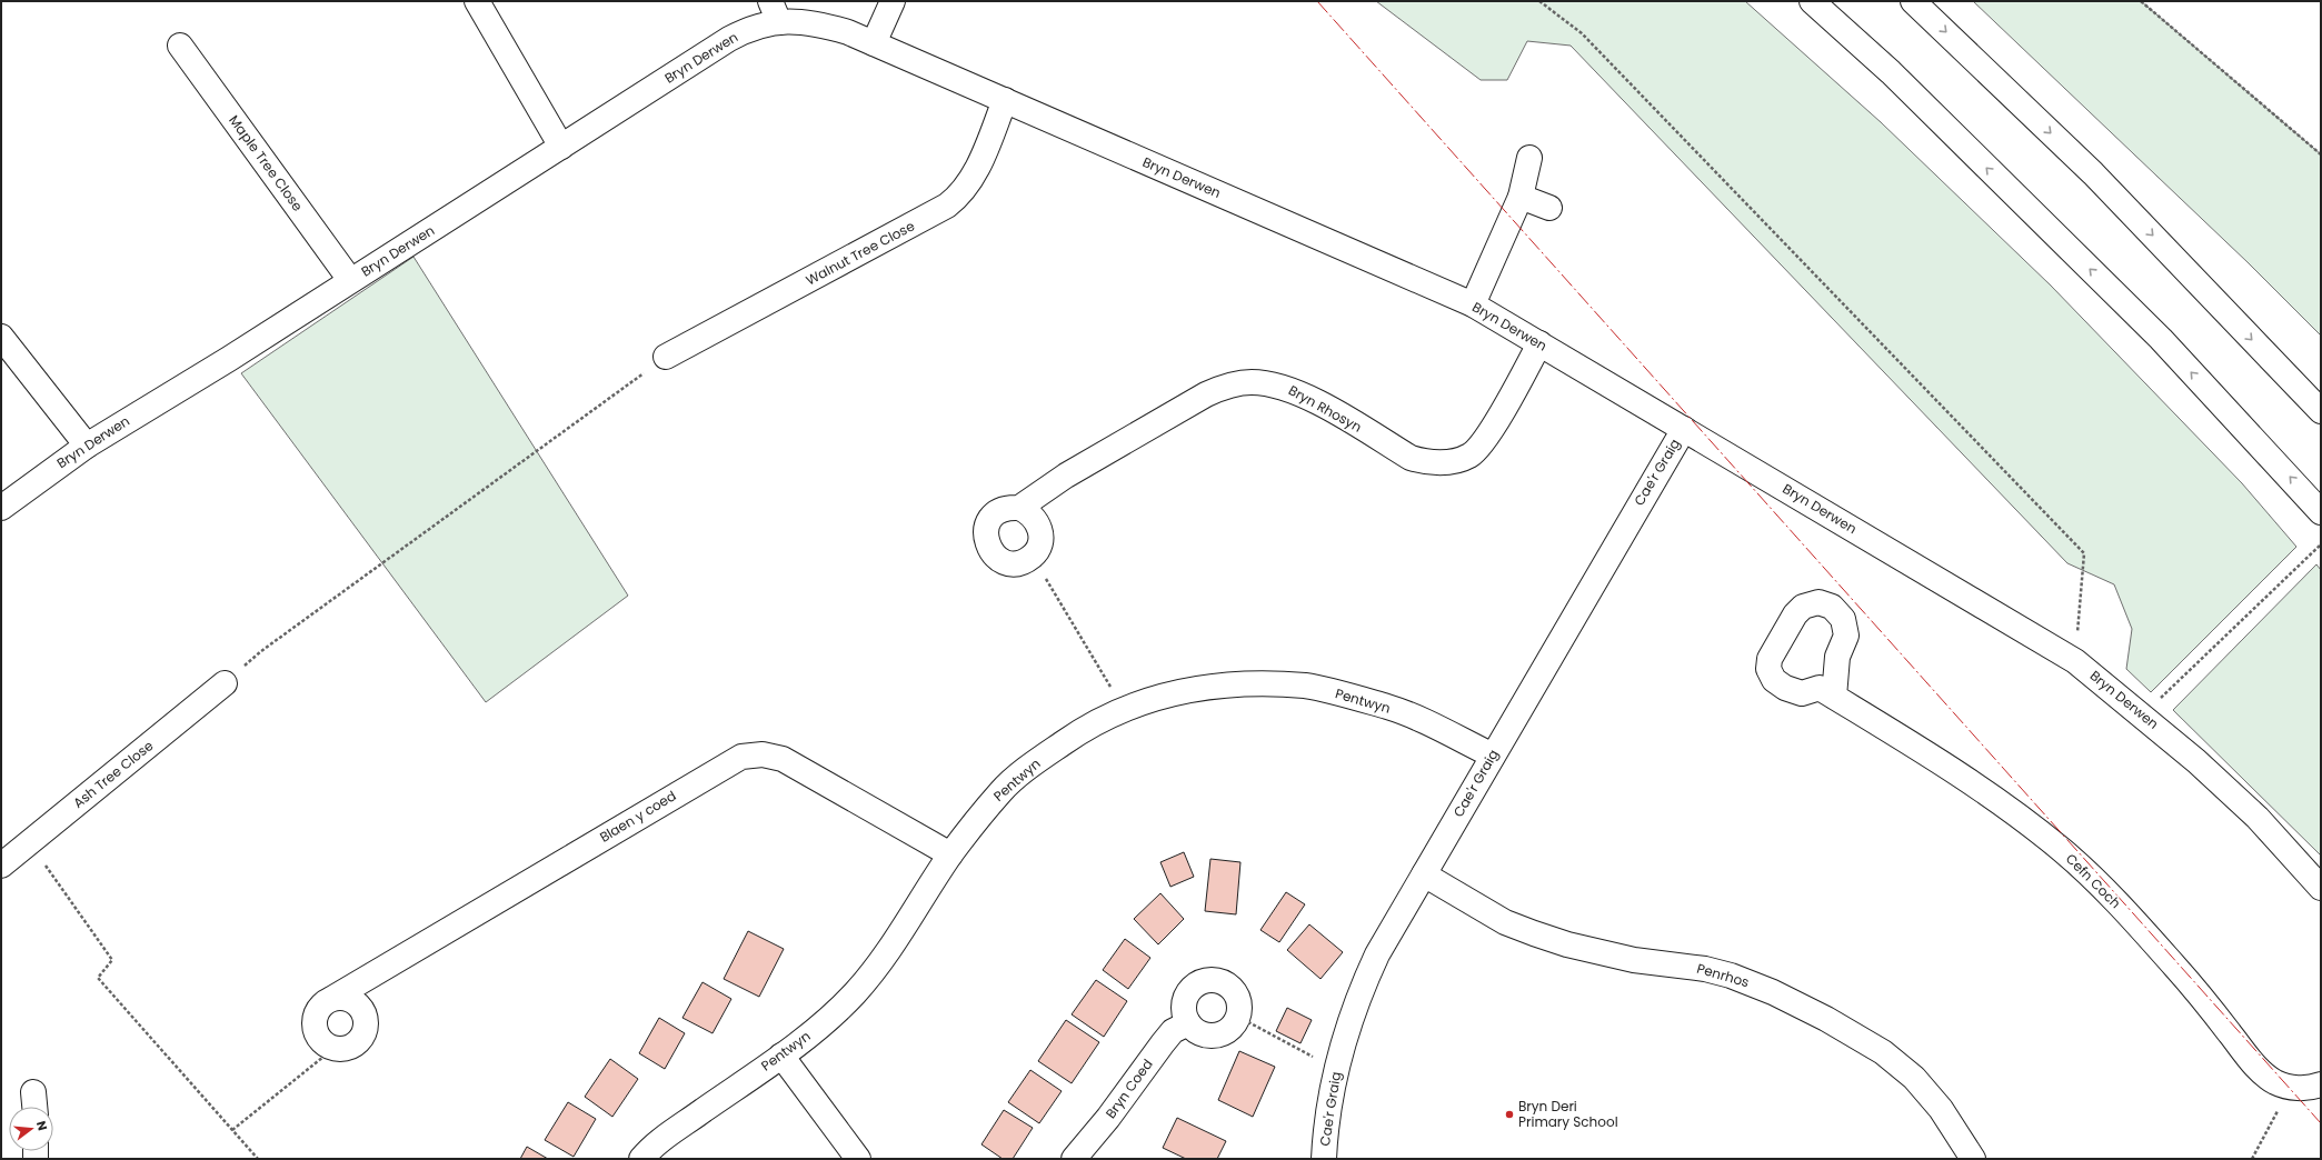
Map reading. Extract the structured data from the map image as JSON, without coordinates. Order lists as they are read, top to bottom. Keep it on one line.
{"streets":{"main road":["Bryn Derwen","Maple Tree Close","Walnut Tree Close","Bryn Rhosyn","Cae'r Graig","Pentwyn","Ash Tree Close","Blaen y coed","Cefn Coch","Penrhos","Bryn Coed"]},"crossings":[["Bryn Derwen","Maple Tree Close"],["Bryn Derwen","Walnut Tree Close"],["Bryn Derwen","Bryn Rhosyn"],["Bryn Derwen","Cae'r Graig"],["Cae'r Graig","Pentwyn"],["Cae'r Graig","Penrhos"],["Pentwyn","Blaen y coed"]],"places":["Bryn Deri Primary School"],"north":"right"}
